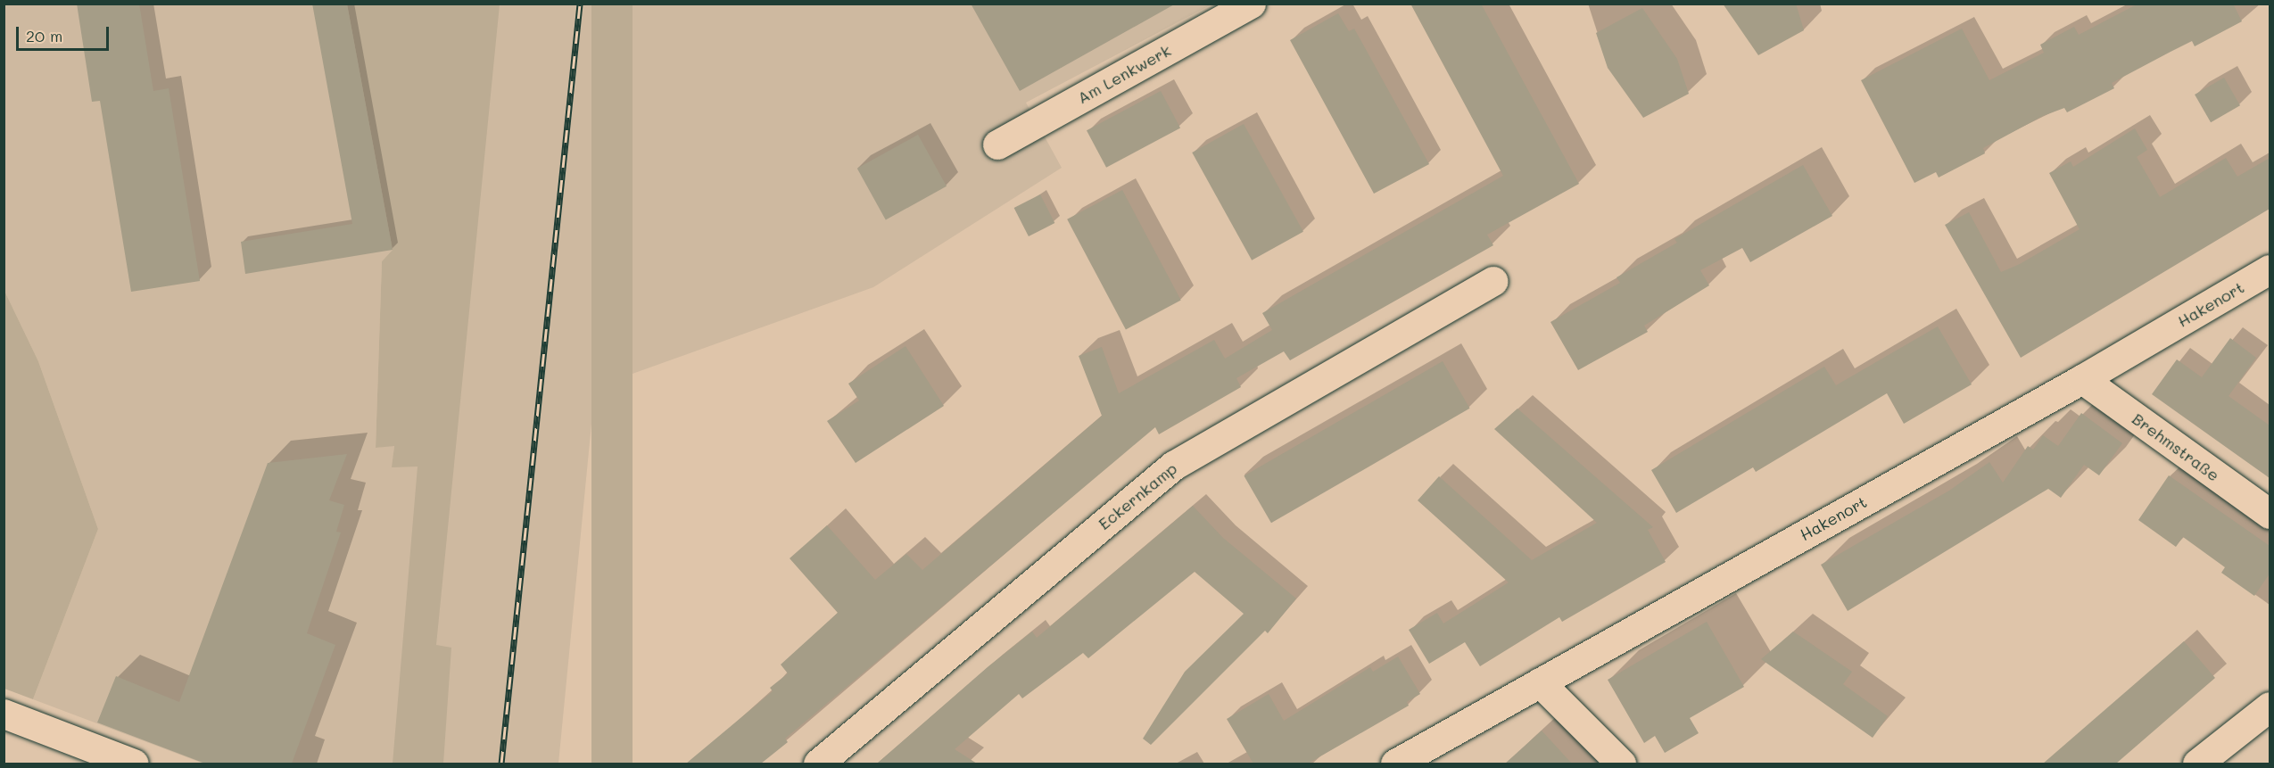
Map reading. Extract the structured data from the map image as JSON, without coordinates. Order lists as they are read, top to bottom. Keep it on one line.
{"streets":{"street":["Am Lenkwerk","Hakenort","Brehmstraße","Eckernkamp"]},"crossings":[["Hakenort","Brehmstraße"]],"scale_bar":"20 m"}
